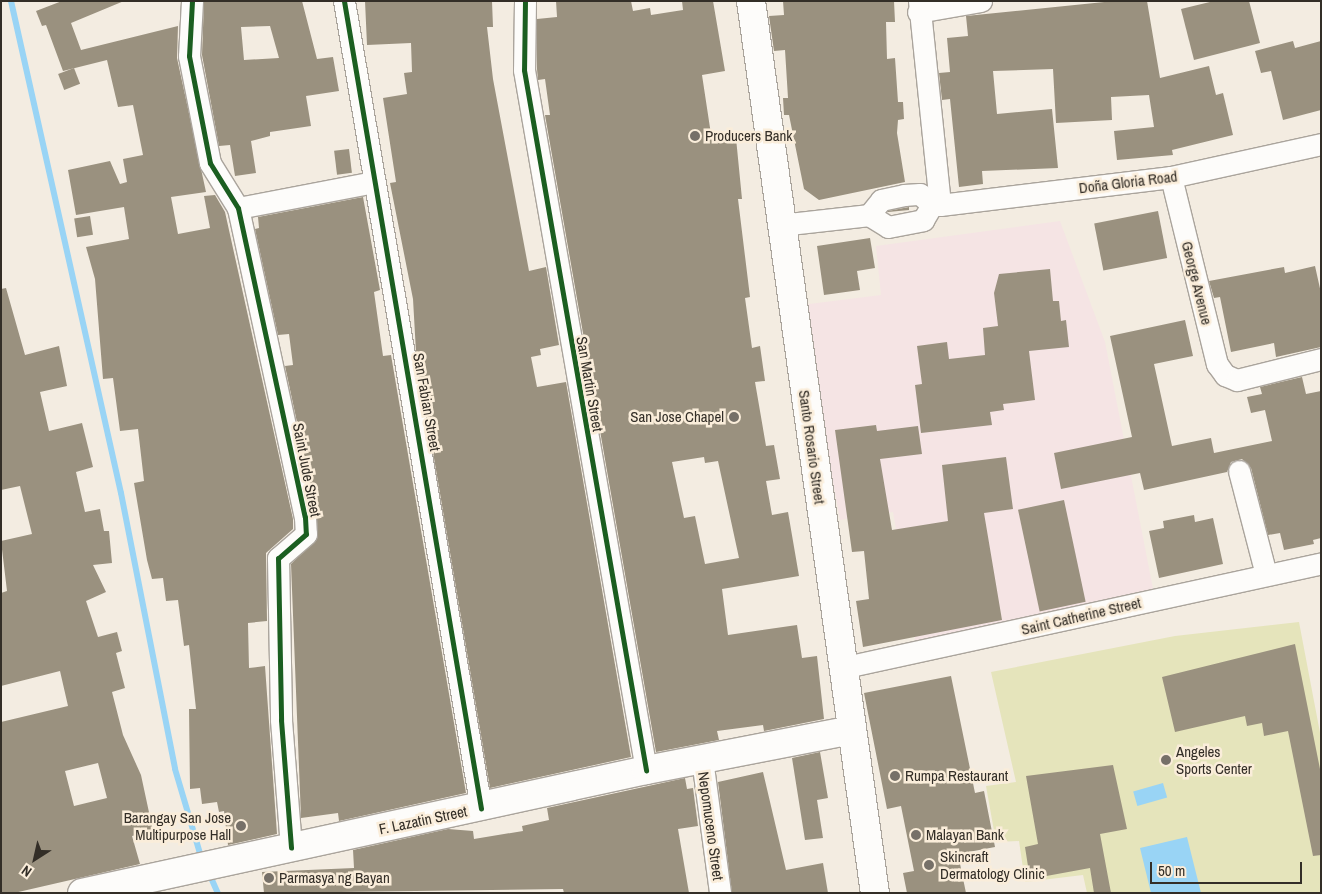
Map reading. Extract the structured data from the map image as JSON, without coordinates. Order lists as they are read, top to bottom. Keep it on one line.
{"streets":{"main road":["Santo Rosario Street","F. Lazatin Street"],"street":["Doña Gloria Road","George Avenue","San Martin Street","San Fabian Street","Saint Jude Street","Saint Catherine Street","Nepomuceno Street"]},"crossings":[["Doña Gloria Road","George Avenue"],["San Martin Street","F. Lazatin Street"],["San Fabian Street","F. Lazatin Street"],["Santo Rosario Street","Saint Catherine Street"],["Santo Rosario Street","F. Lazatin Street"],["Saint Jude Street","F. Lazatin Street"],["F. Lazatin Street","Nepomuceno Street"]],"places":["Producers Bank","San Jose Chapel","Angeles Sports Center","Rumpa Restaurant","Barangay San Jose Multipurpose Hall","Malayan Bank","Skincraft Dermatology Clinic","Parmasya ng Bayan"],"scale_bar":"50 m","north":"bottom left"}
